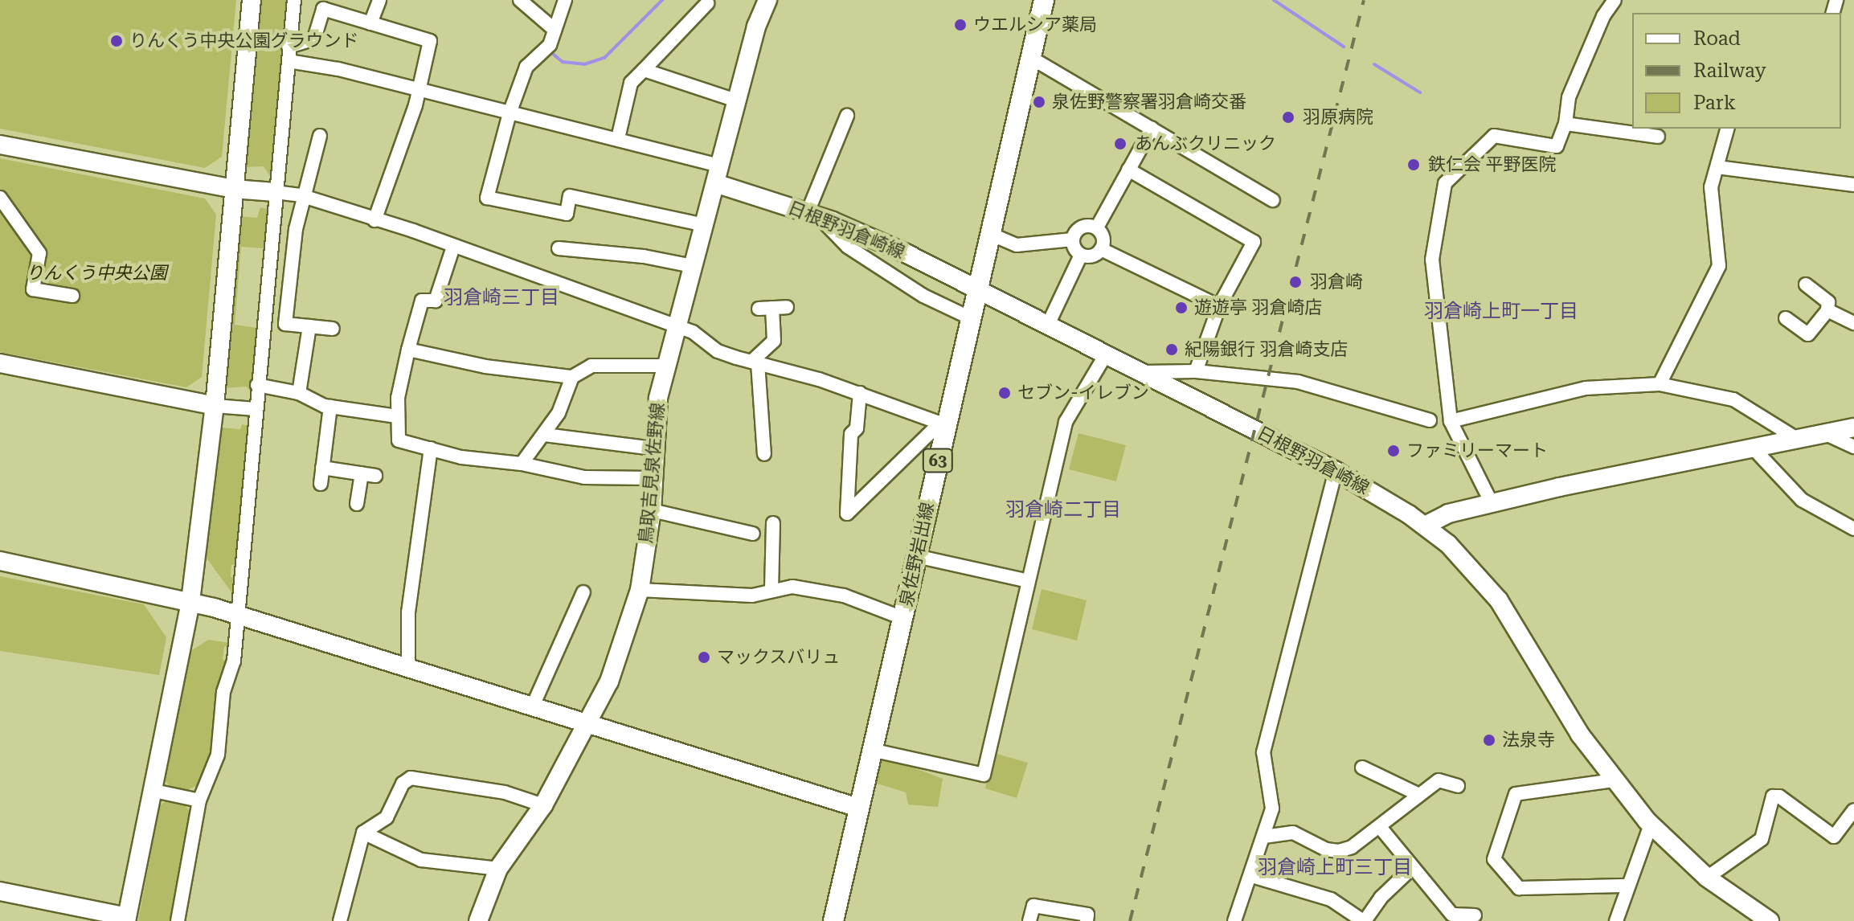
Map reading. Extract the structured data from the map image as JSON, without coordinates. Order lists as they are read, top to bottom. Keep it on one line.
{"streets":{"main road":["63","泉佐野岩出線"],"street":["日根野羽倉崎線","鳥取吉見泉佐野線"]},"crossings":[["日根野羽倉崎線","鳥取吉見泉佐野線"],["日根野羽倉崎線","泉佐野岩出線"]],"districts":["羽倉崎三丁目","羽倉崎上町一丁目","羽倉崎二丁目","羽倉崎上町三丁目"],"parks":["りんくう中央公園"],"places":["ウエルシア薬局","りんくう中央公園グラウンド","泉佐野警察署羽倉崎交番","羽原病院","あんぶクリニック","鉄仁会 平野医院","羽倉崎","遊遊亭 羽倉崎店","紀陽銀行 羽倉崎支店","セブン-イレブン","ファミリーマート","マックスバリュ","法泉寺"],"legend":["Road","Railway","Park"]}
